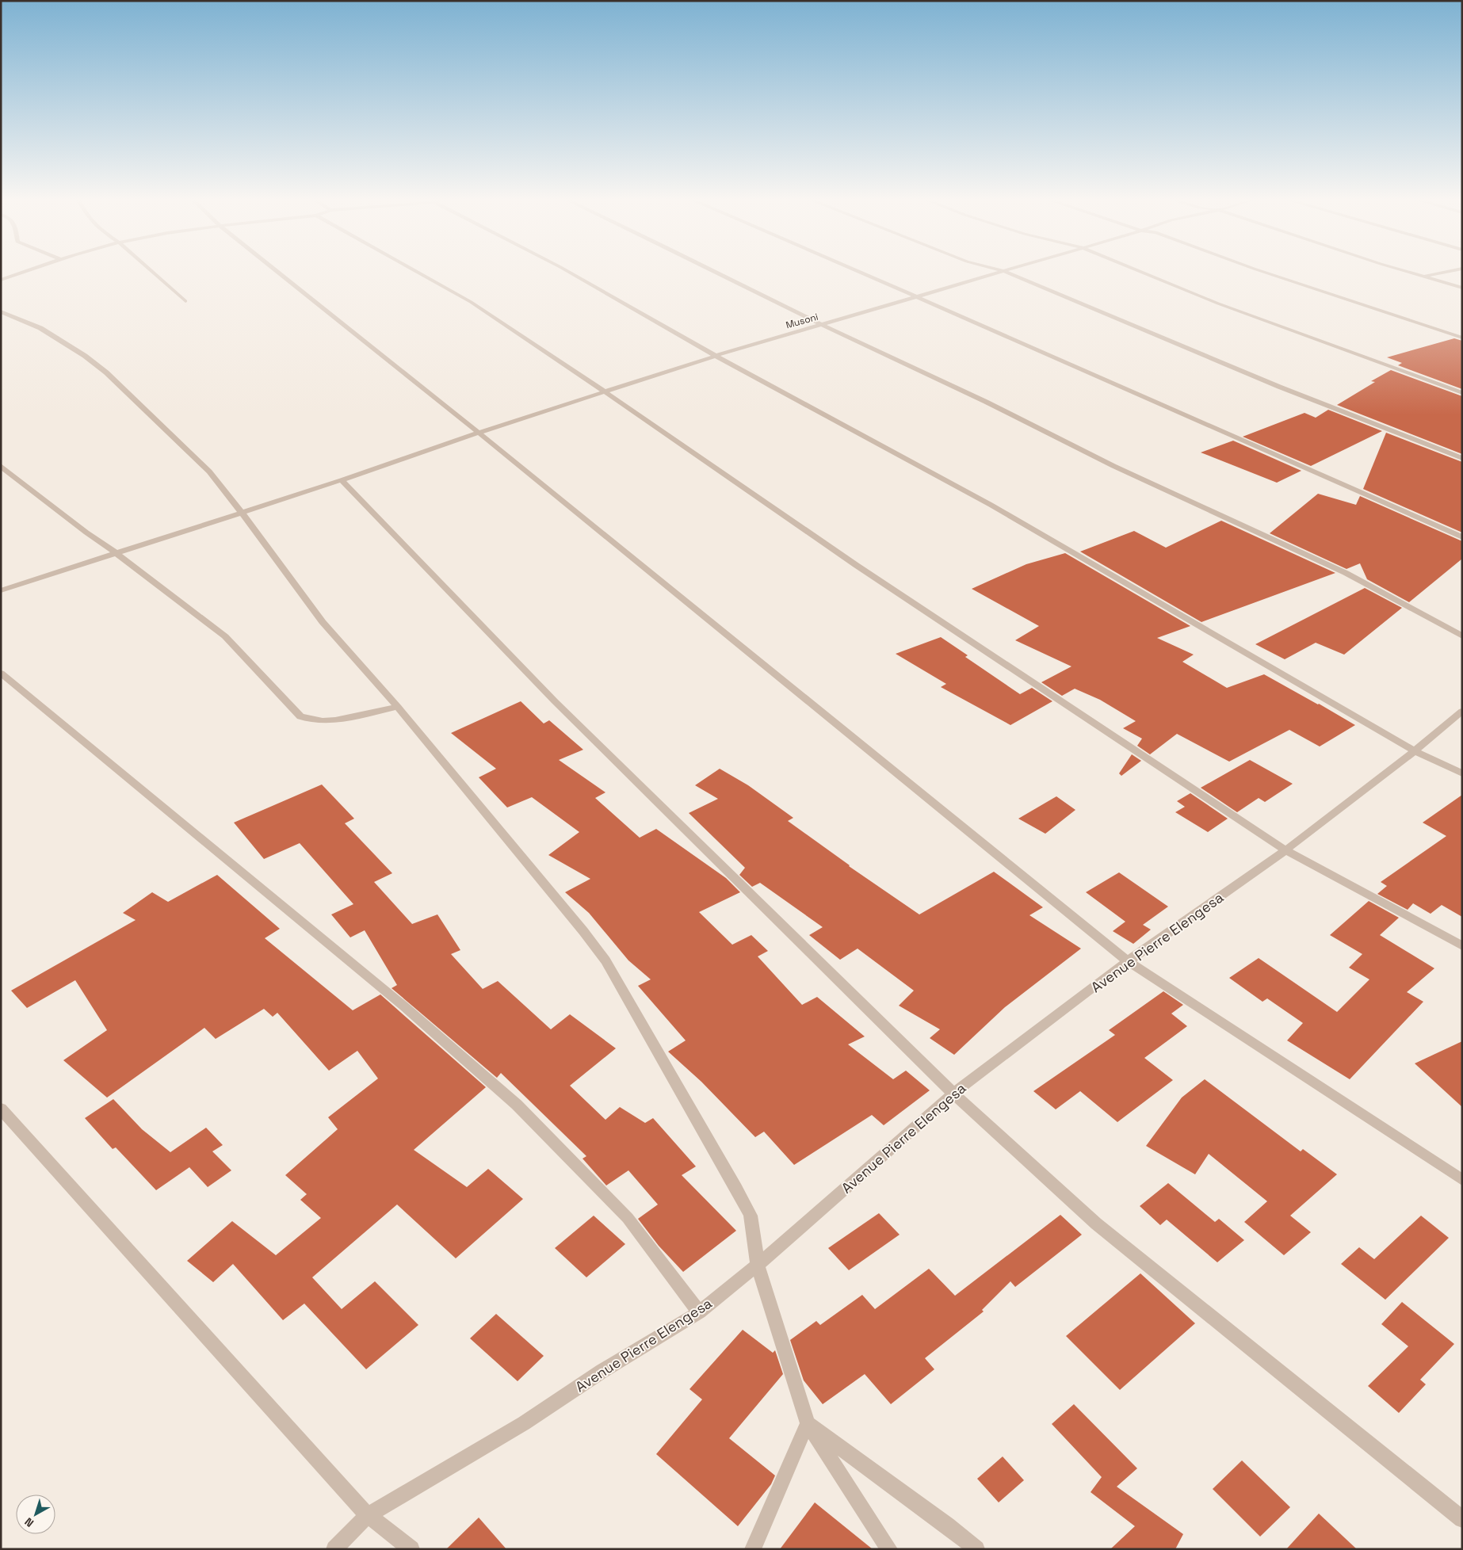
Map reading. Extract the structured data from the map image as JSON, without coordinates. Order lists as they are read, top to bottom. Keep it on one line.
{"streets":{"street":["Musoni","Avenue Pierre Elengesa"]},"north":"bottom left"}
